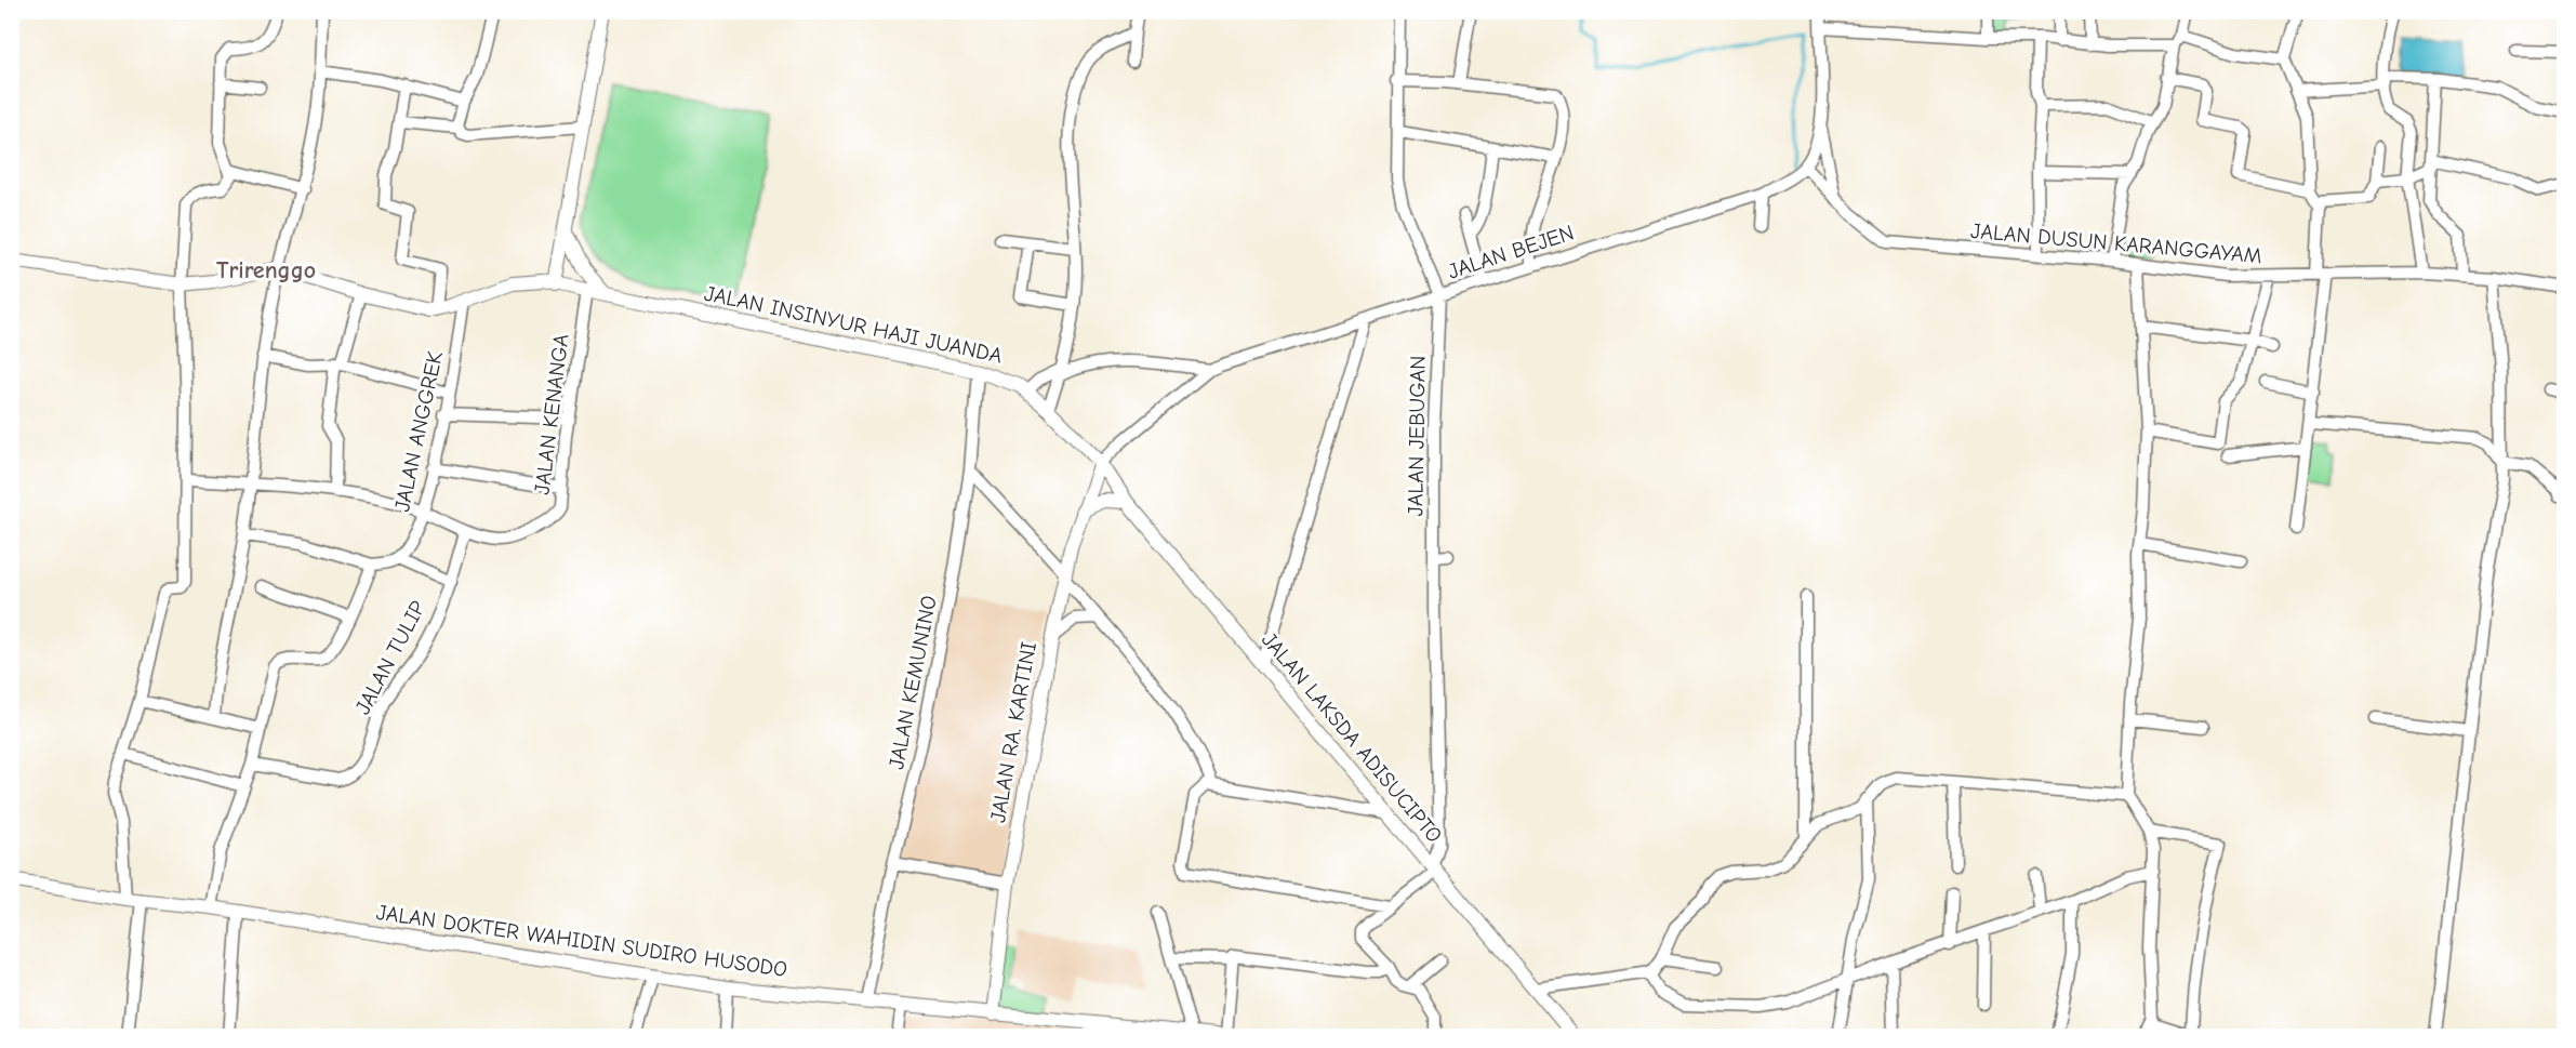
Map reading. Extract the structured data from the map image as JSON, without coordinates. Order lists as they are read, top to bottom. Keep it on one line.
{"streets":{"main road":["JALAN INSINYUR HAJI JUANDA","JALAN RA. KARTINI","JALAN LAKSDA ADISUCIPTO","JALAN DOKTER WAHIDIN SUDIRO HUSODO"],"street":["JALAN DUSUN KARANGGAYAM","JALAN BEJEN","JALAN KENANGA","JALAN ANGGREK","JALAN JEBUGAN","JALAN TULIP","JALAN KEMUNINO"]},"crossings":[["JALAN DUSUN KARANGGAYAM","JALAN BEJEN"],["JALAN BEJEN","JALAN INSINYUR HAJI JUANDA"],["JALAN BEJEN","JALAN JEBUGAN"],["JALAN BEJEN","JALAN RA. KARTINI"],["JALAN BEJEN","JALAN LAKSDA ADISUCIPTO"],["JALAN INSINYUR HAJI JUANDA","JALAN KENANGA"],["JALAN INSINYUR HAJI JUANDA","JALAN ANGGREK"],["JALAN INSINYUR HAJI JUANDA","JALAN KEMUNINO"],["JALAN INSINYUR HAJI JUANDA","JALAN RA. KARTINI"],["JALAN INSINYUR HAJI JUANDA","JALAN LAKSDA ADISUCIPTO"],["JALAN KENANGA","JALAN ANGGREK"],["JALAN KENANGA","JALAN TULIP"],["JALAN JEBUGAN","JALAN LAKSDA ADISUCIPTO"],["JALAN KEMUNINO","JALAN DOKTER WAHIDIN SUDIRO HUSODO"],["JALAN RA. KARTINI","JALAN LAKSDA ADISUCIPTO"],["JALAN RA. KARTINI","JALAN DOKTER WAHIDIN SUDIRO HUSODO"]],"districts":["Trirenggo"]}
